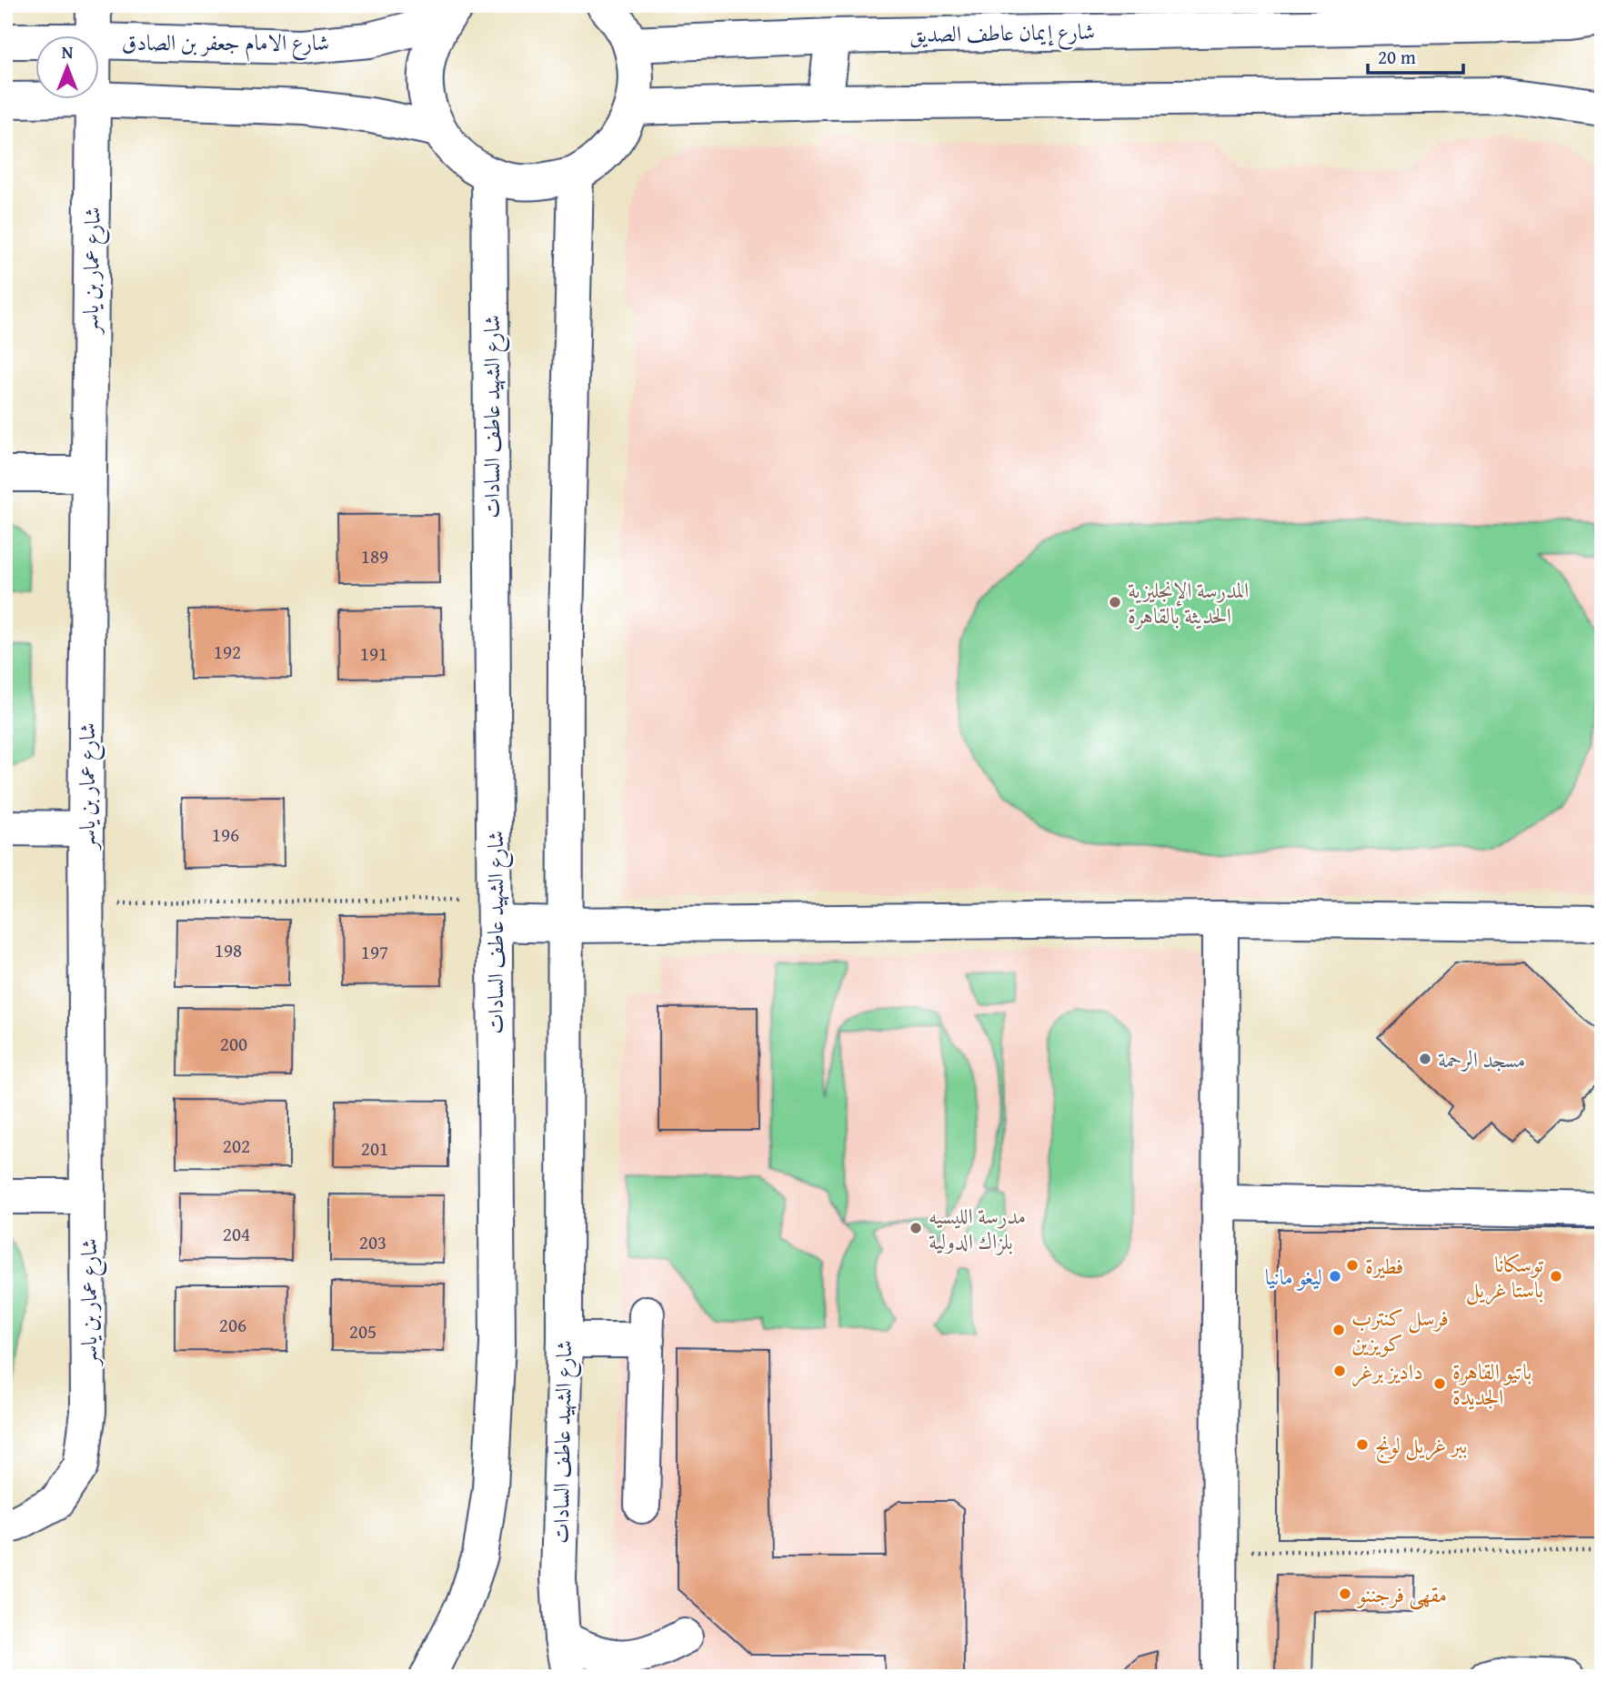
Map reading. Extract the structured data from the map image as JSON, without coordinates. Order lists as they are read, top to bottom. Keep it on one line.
{"streets":{"street":["شارع إيمان عاطف الصديق","شارع الامام جعفر بن الصادق","شارع عمار بن ياسر","شارع الشهيد عاطف السادات"]},"places":["المدرسة الإنجليزية الحديثة بالقاهرة","مسجد الرحمة","مدرسة الليسيه بلزاك الدولية","فطيرة","ليغو مانيا","توسكانا باستا غريل","فرسل كنترب كويزين","داديز برغر","باتيو القاهرة الجديدة","ببر غريل لونج","مقهى فرجننو"],"house_numbers":["189","192","191","196","198","197","200","202","201","204","203","206","205"],"scale_bar":"20 m","north":"top"}
